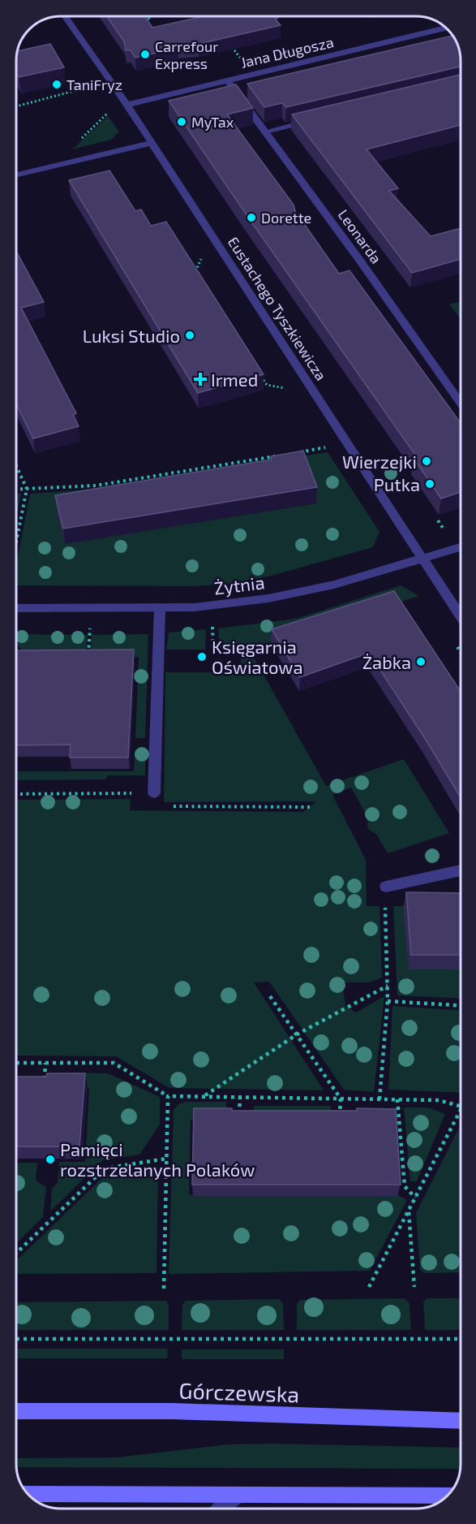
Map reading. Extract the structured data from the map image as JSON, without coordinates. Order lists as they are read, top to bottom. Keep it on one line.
{"streets":{"main road":["Górczewska"],"street":["Jana Długosza","Leonarda","Eustachego Tyszkiewicza","Żytnia"]},"crossings":[["Jana Długosza","Leonarda"],["Jana Długosza","Eustachego Tyszkiewicza"],["Eustachego Tyszkiewicza","Żytnia"]],"places":{"other":["Carrefour Express","TaniFryz","MyTax","Dorette","Luksi Studio","Wierzejki","Putka","Księgarnia Oświatowa","Żabka","Pamięci rozstrzelanych Polaków"],"health":["Irmed"]}}
